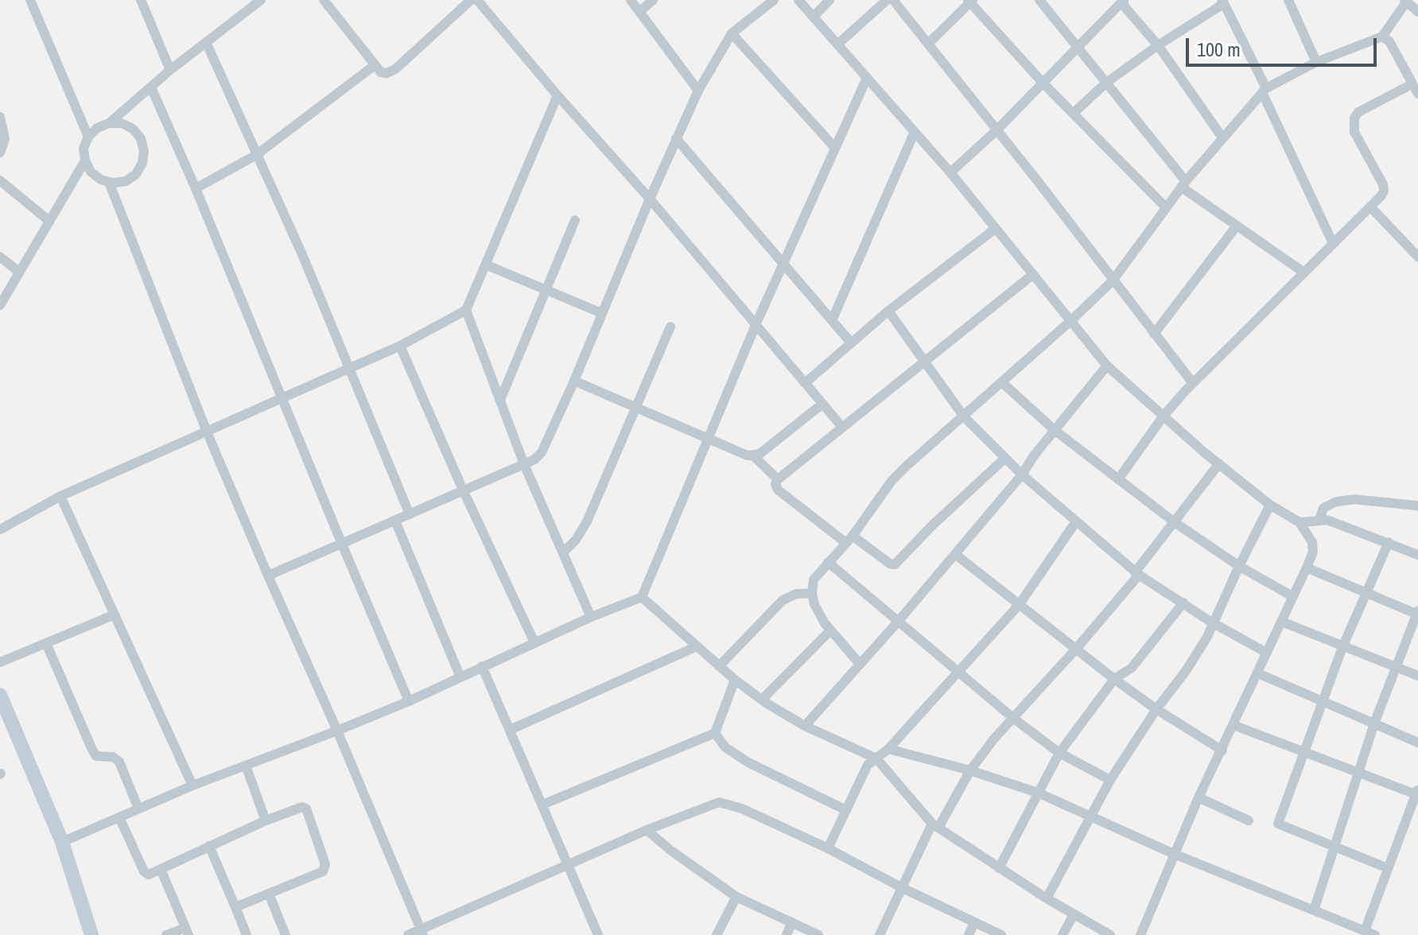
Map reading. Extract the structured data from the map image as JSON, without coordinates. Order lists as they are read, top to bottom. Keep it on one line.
{"scale_bar":"100 m"}
